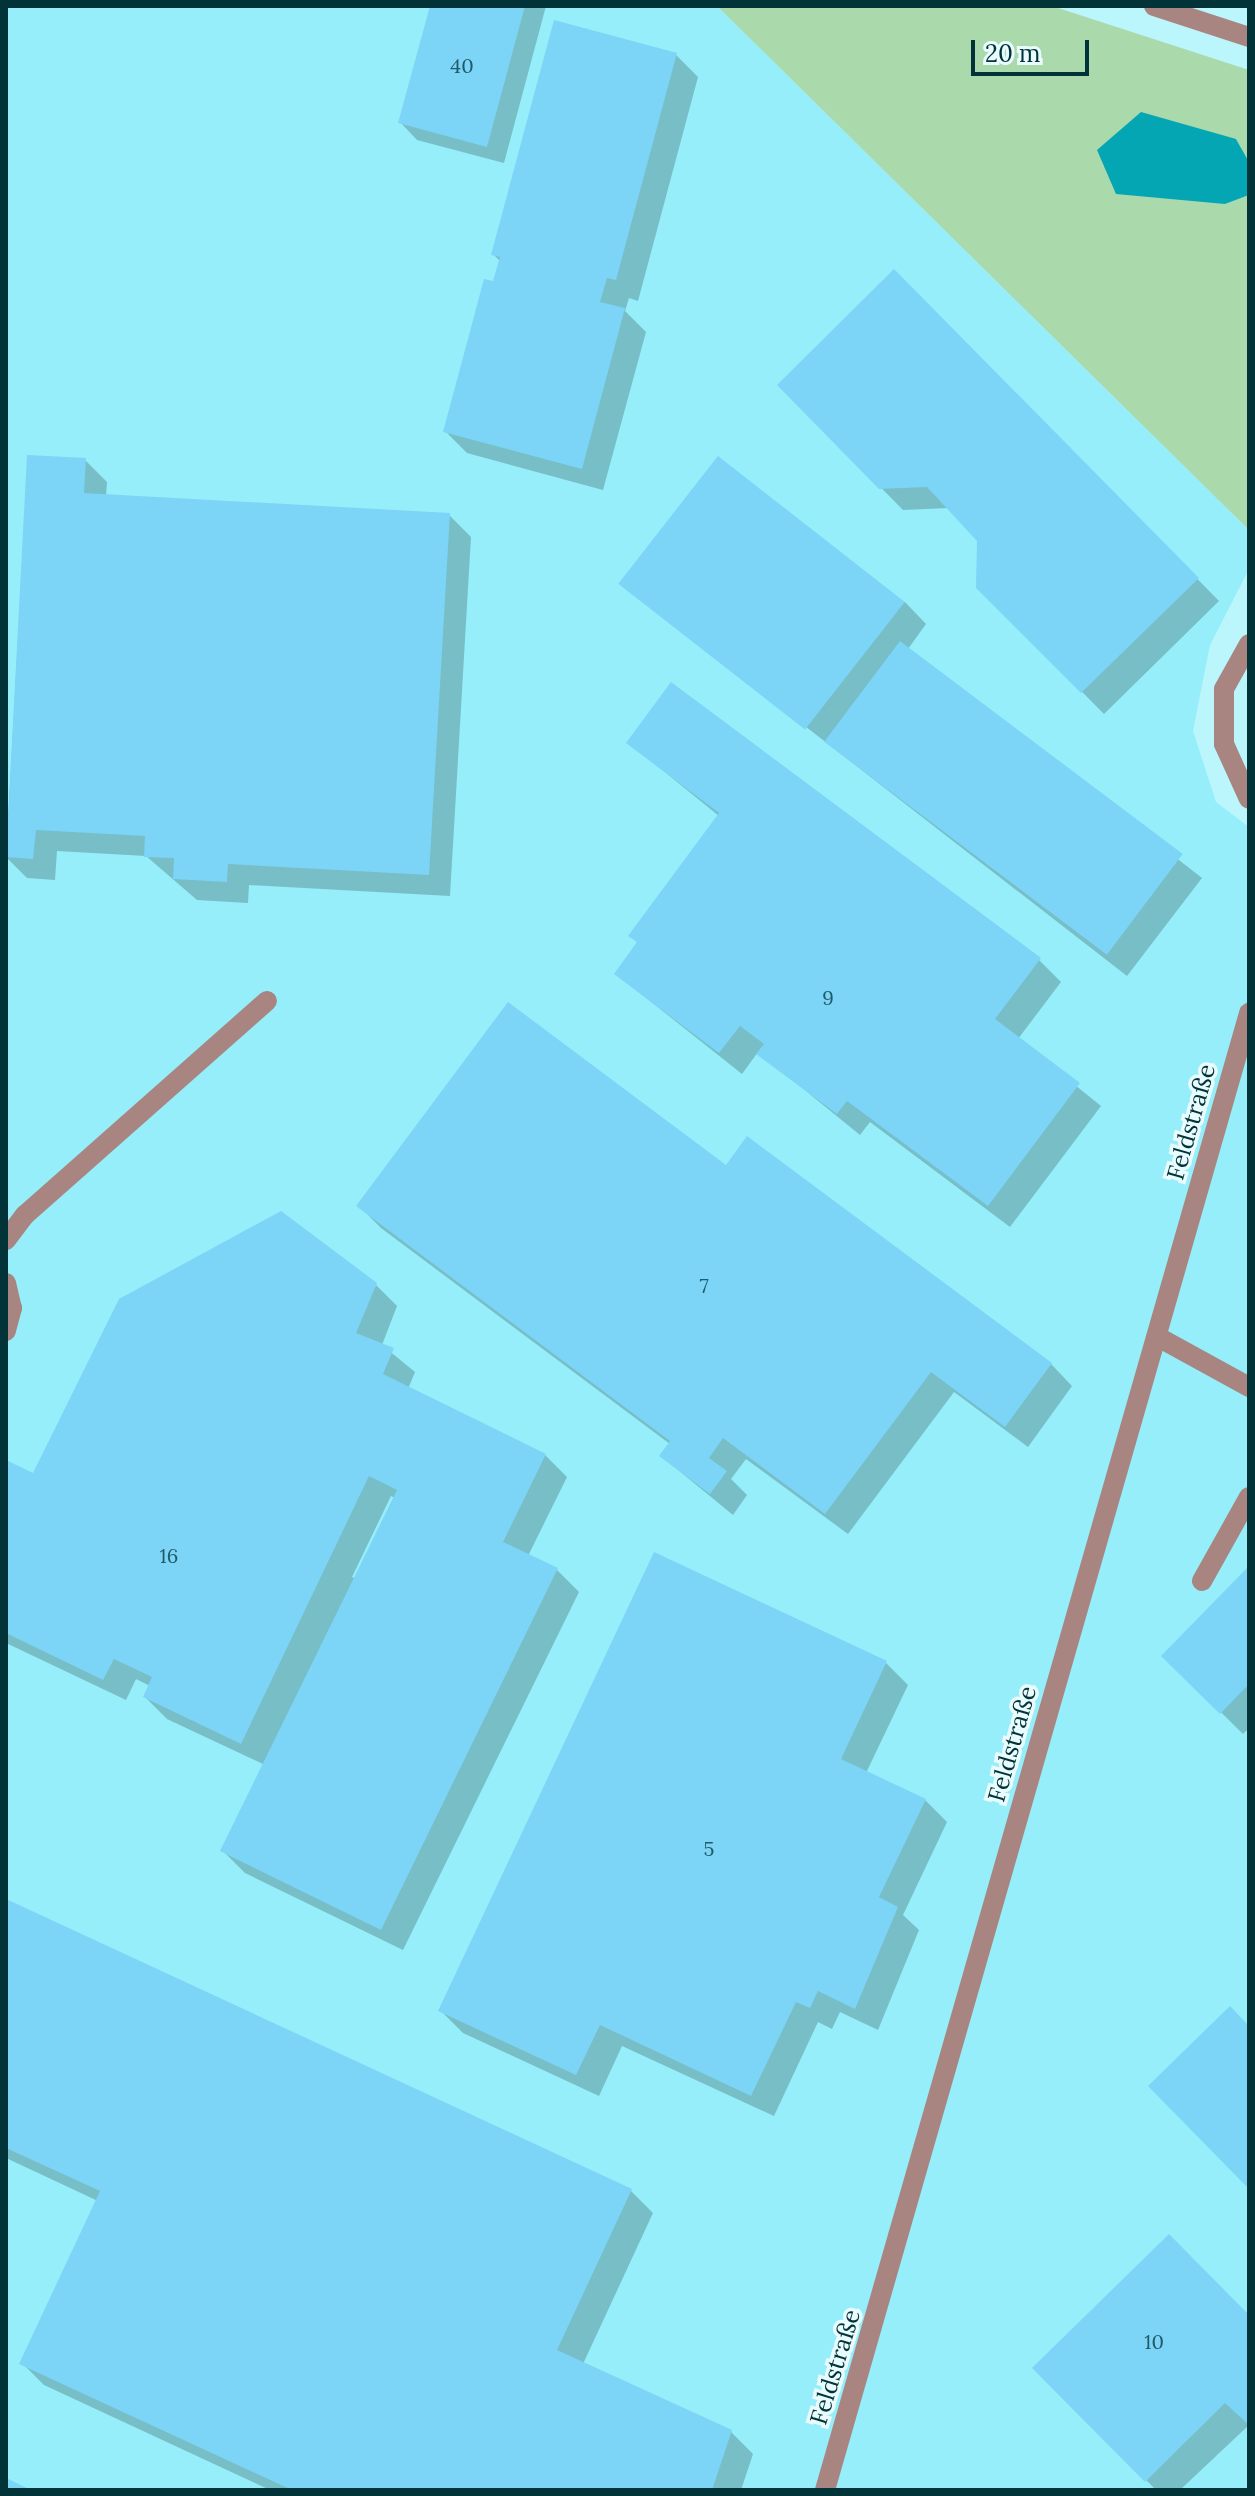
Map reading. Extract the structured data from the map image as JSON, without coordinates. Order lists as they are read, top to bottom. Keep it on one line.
{"streets":{"street":["Feldstraße"]},"house_numbers":["40","9","7","16","5","10"],"scale_bar":"20 m"}
